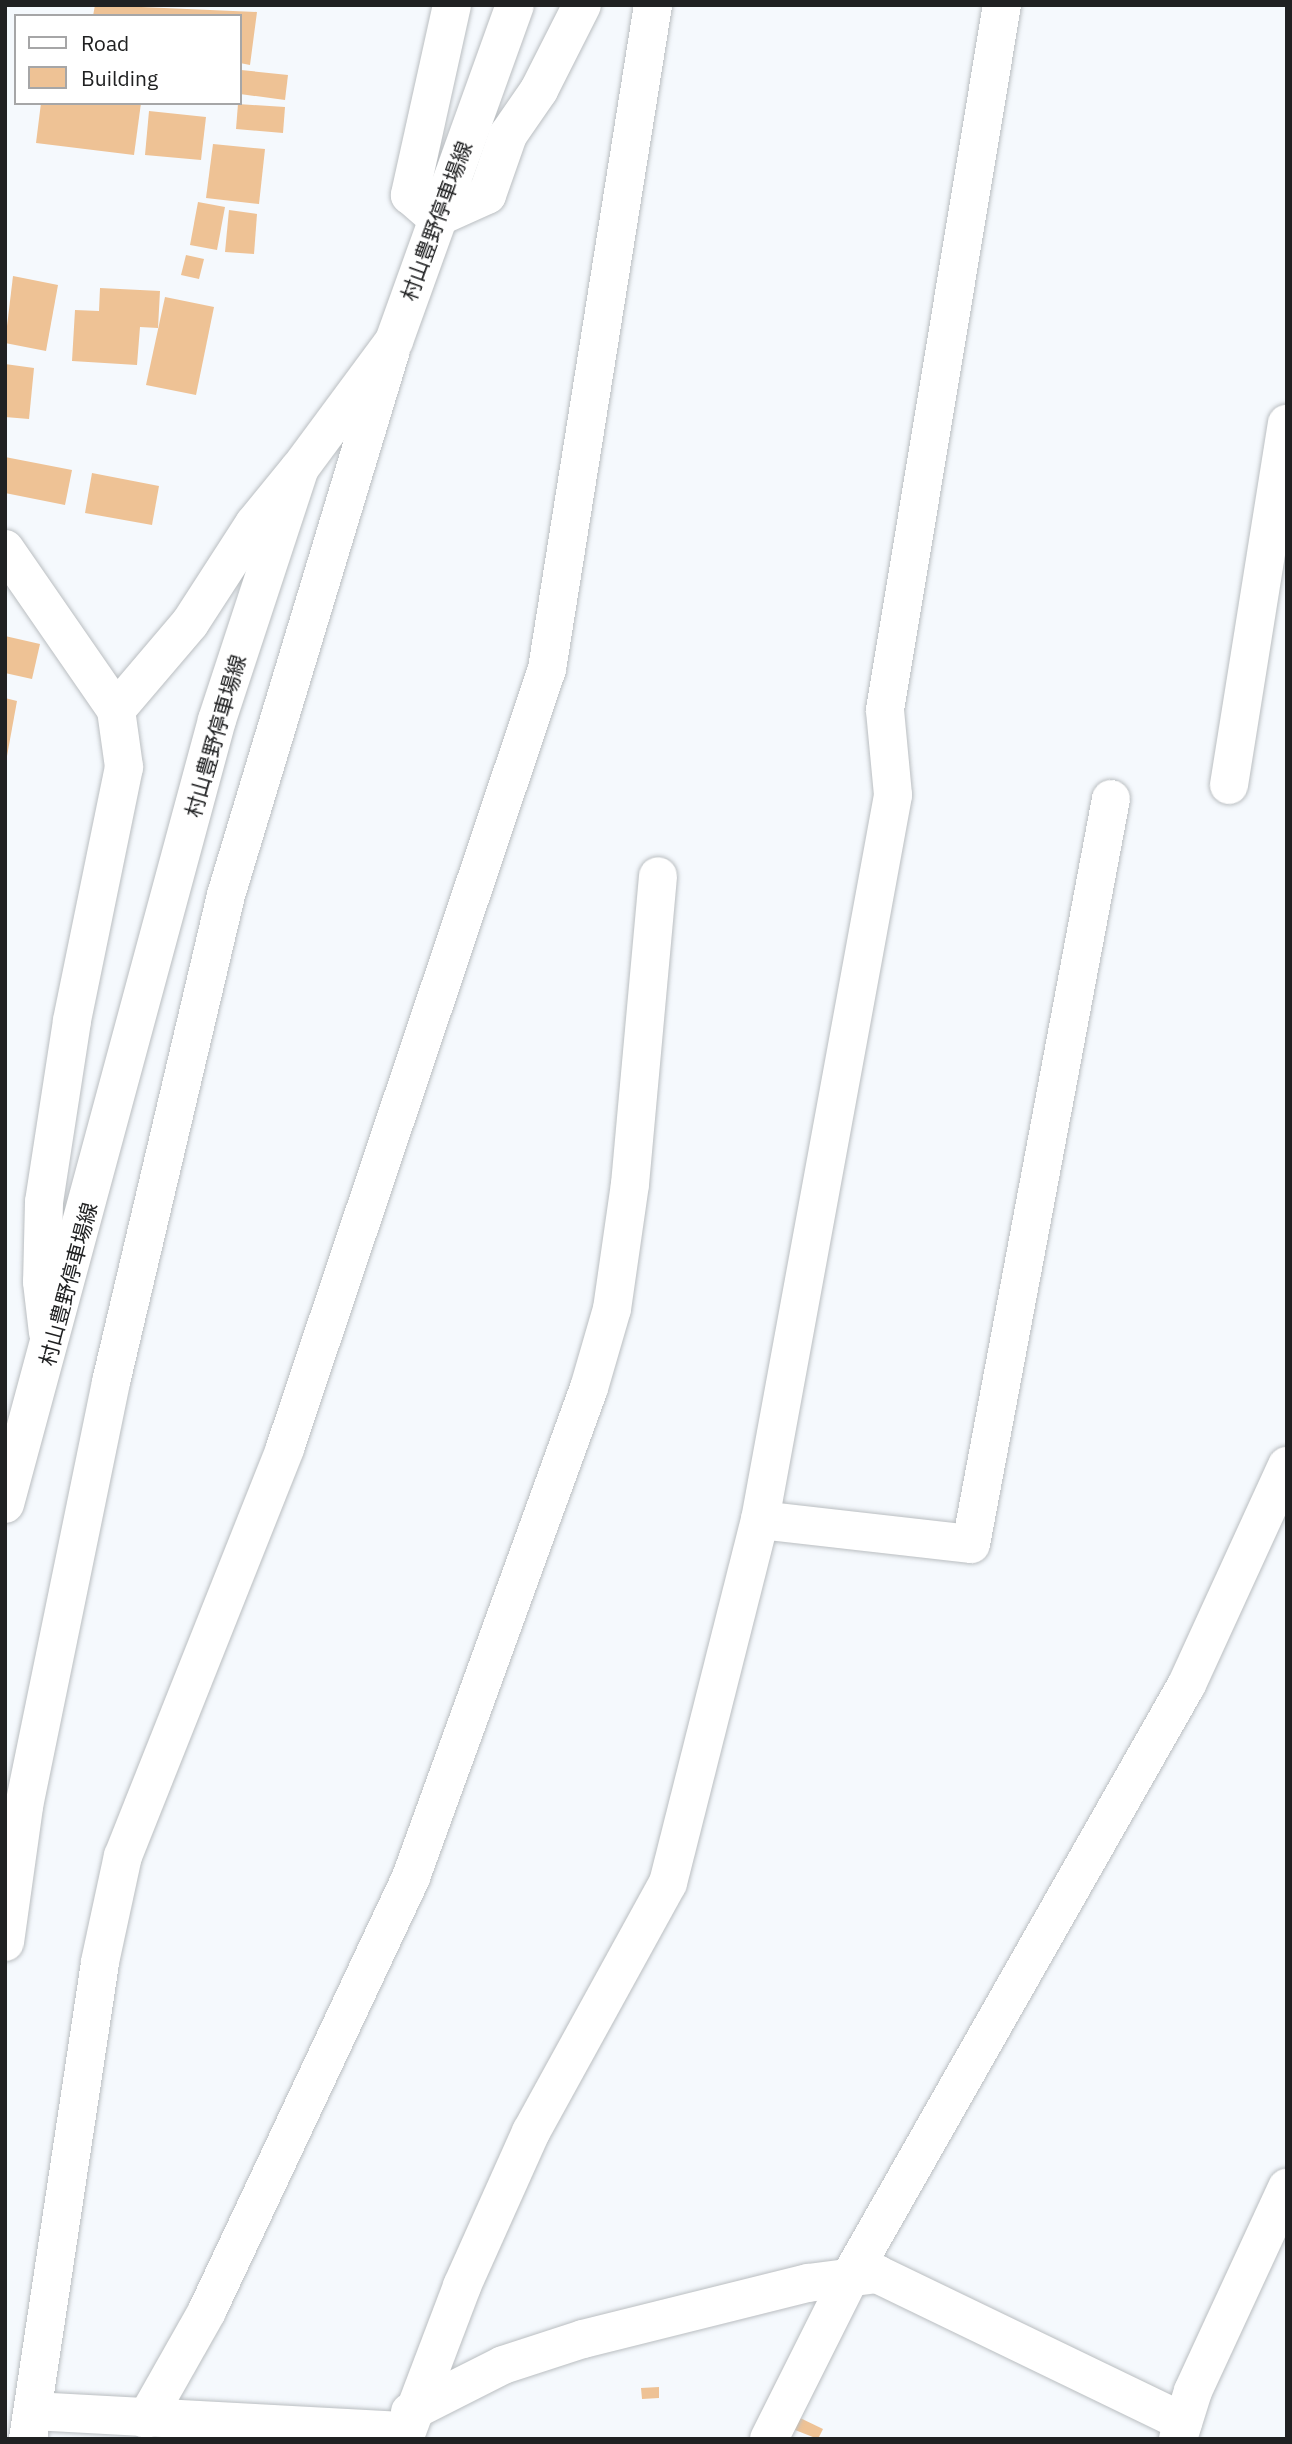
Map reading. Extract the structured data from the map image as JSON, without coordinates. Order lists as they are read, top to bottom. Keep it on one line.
{"streets":{"street":["村山豊野停車場線"]},"legend":["Road","Building"]}
